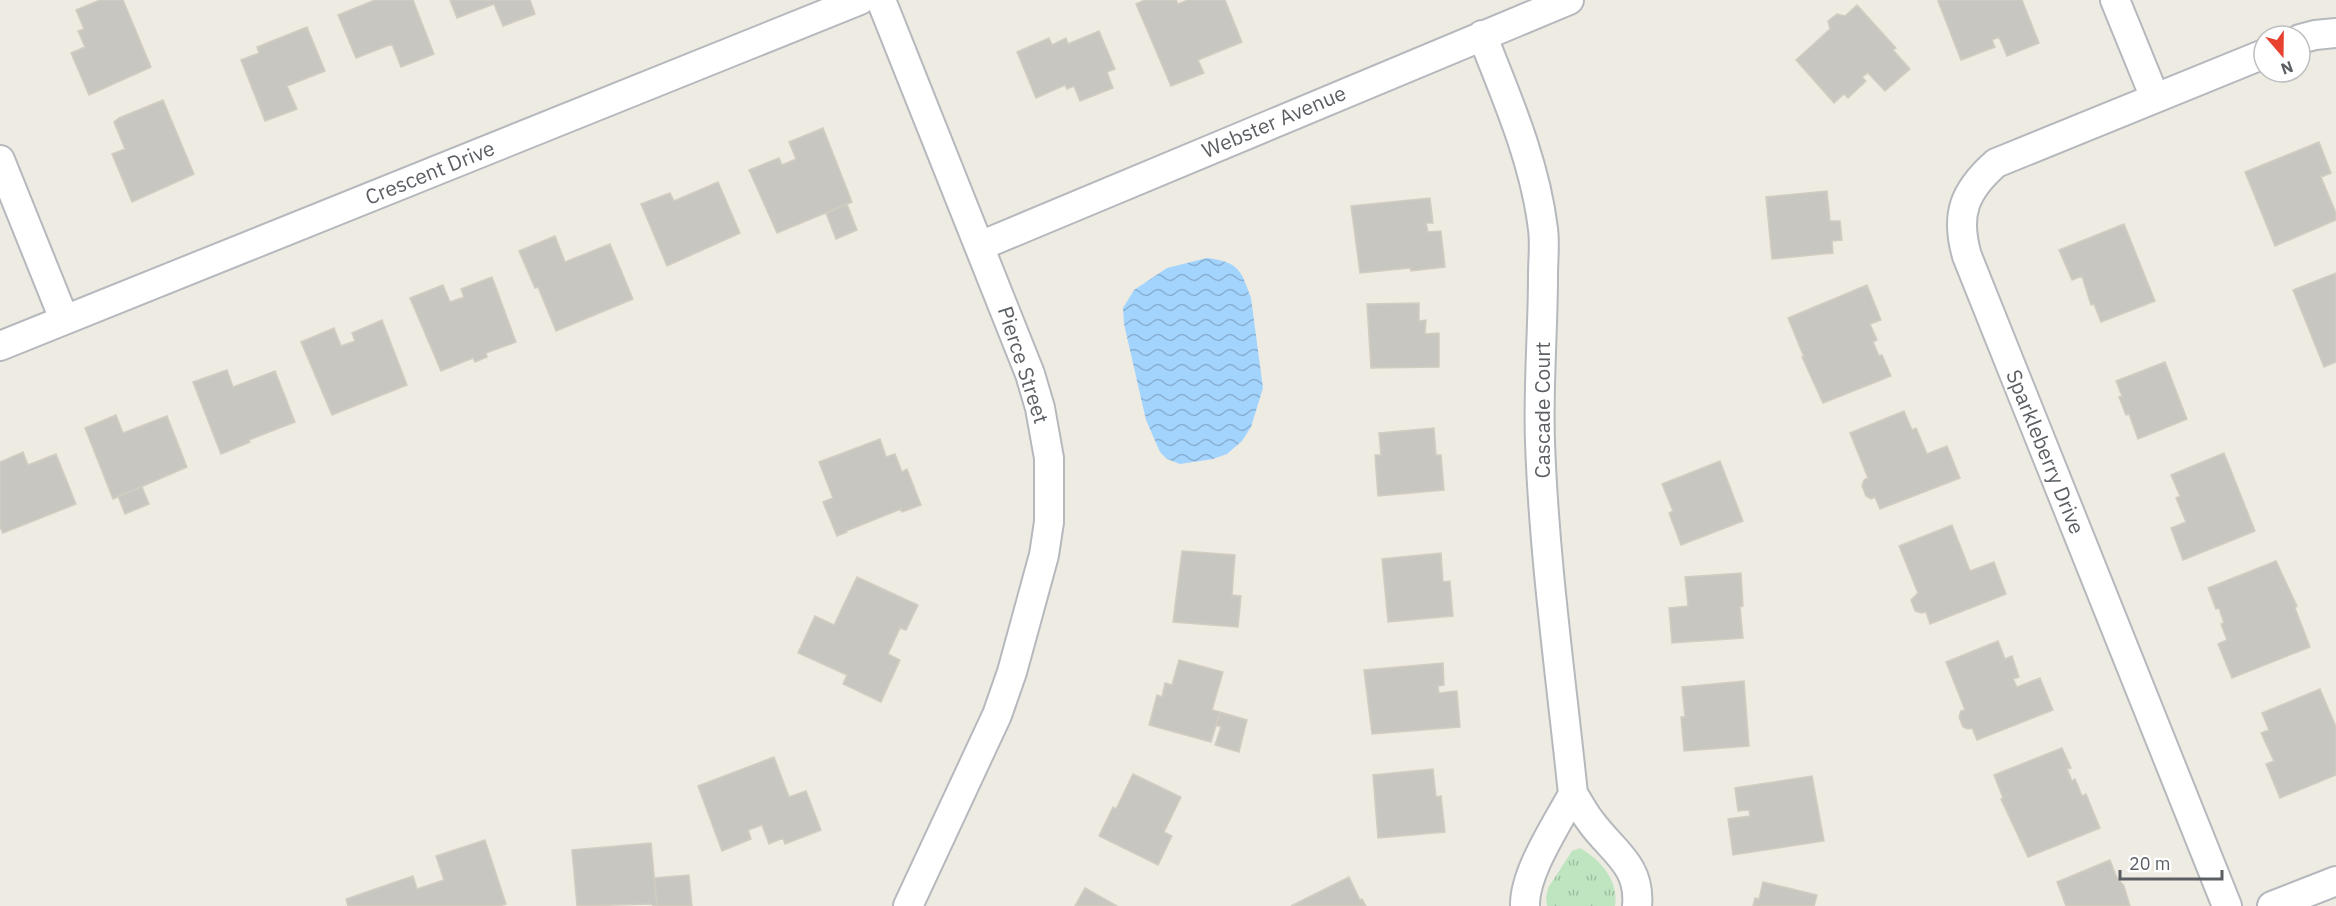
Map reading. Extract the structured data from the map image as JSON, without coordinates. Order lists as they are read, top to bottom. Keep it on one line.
{"streets":{"street":["Webster Avenue","Crescent Drive","Pierce Street","Cascade Court","Sparkleberry Drive"]},"crossings":[["Webster Avenue","Pierce Street"],["Webster Avenue","Cascade Court"]],"scale_bar":"20 m","north":"bottom"}
